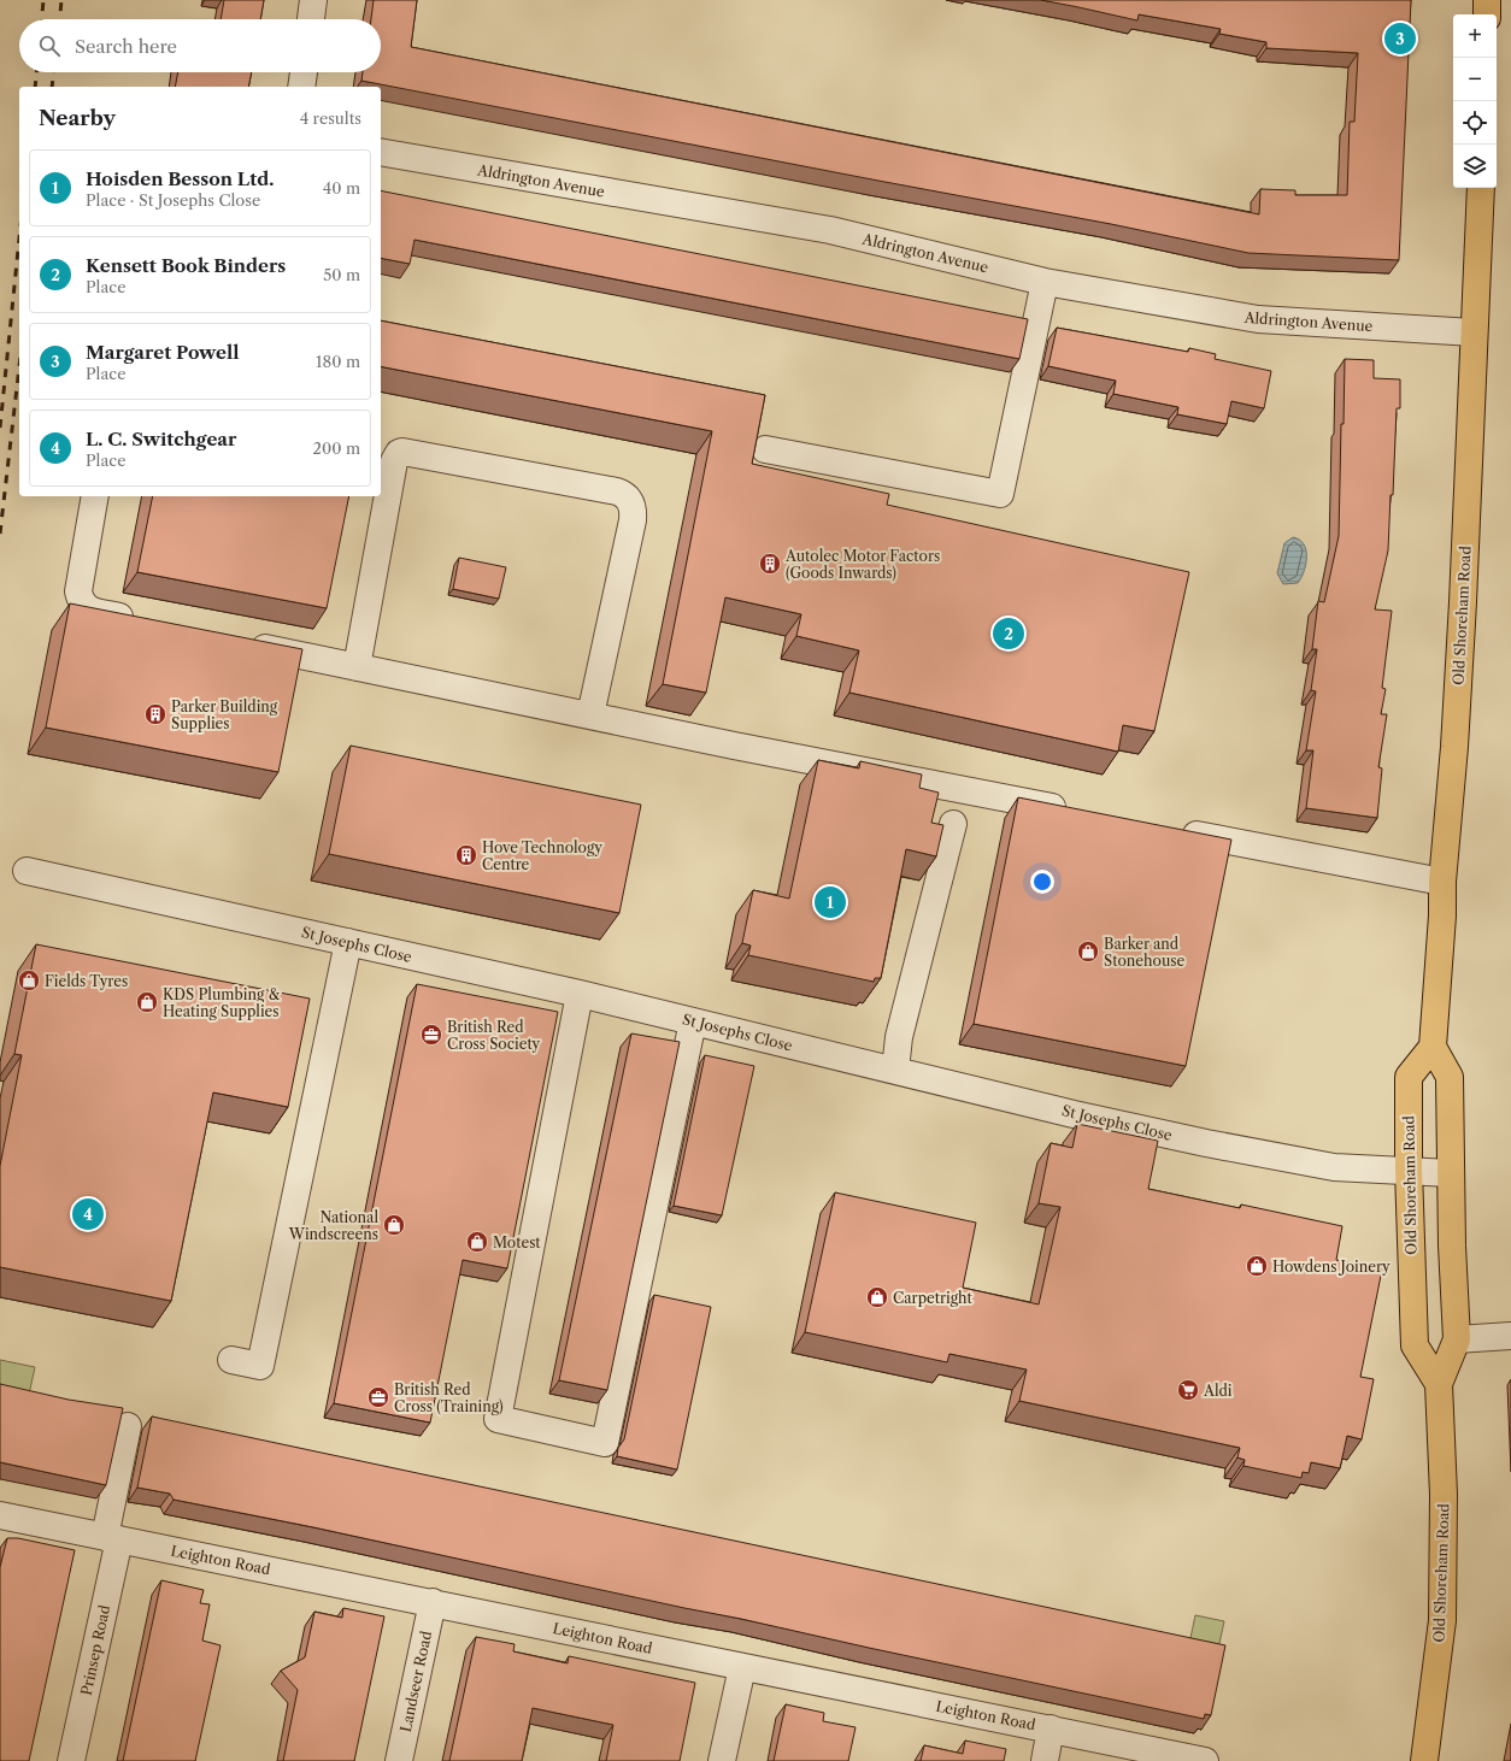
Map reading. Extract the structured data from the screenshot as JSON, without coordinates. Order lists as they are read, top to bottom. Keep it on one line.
{"streets":{"main road":["Old Shoreham Road"],"street":["Aldrington Avenue","St Josephs Close","Leighton Road","Prinsep Road","Landseer Road"]},"crossings":[["Aldrington Avenue","Old Shoreham Road"],["Old Shoreham Road","St Josephs Close"],["Leighton Road","Prinsep Road"],["Leighton Road","Landseer Road"]],"places":{"building":["Autolec Motor Factors (Goods Inwards)","Parker Building Supplies","Hove Technology Centre"],"shop":["Barker and Stonehouse","Fields Tyres","KDS Plumbing & Heating Supplies","National Windscreens","Motest","Howdens Joinery","Carpetright"],"office":["British Red Cross Society","British Red Cross (Training)"],"supermarket":["Aldi"]},"page":{"map_buttons":["+","−"],"search":"Search here","pins":["3","2","1","4"],"heading":["Nearby","4 results"],"list":[{"mark":"1","name":"Hoisden Besson Ltd.","note":"Place · St Josephs Close","value":"40 m"},{"mark":"2","name":"Kensett Book Binders","note":"Place","value":"50 m"},{"mark":"3","name":"Margaret Powell","note":"Place","value":"180 m"},{"mark":"4","name":"L. C. Switchgear","note":"Place","value":"200 m"}]}}
